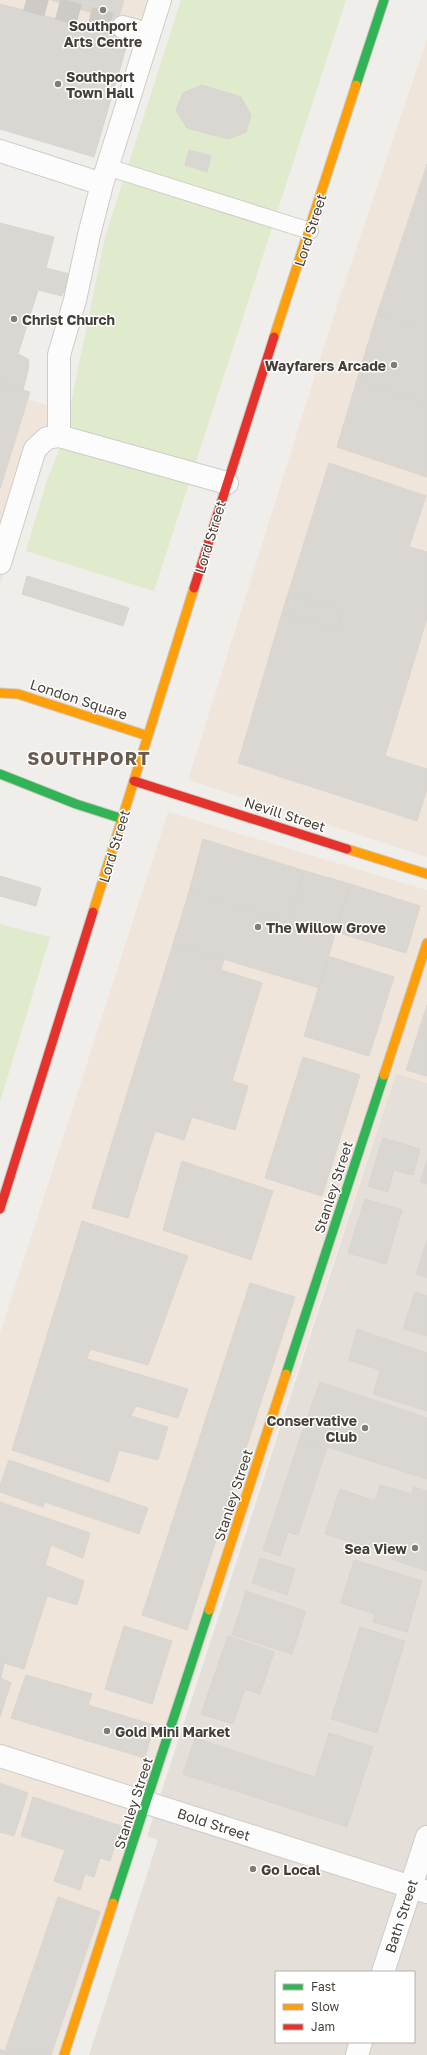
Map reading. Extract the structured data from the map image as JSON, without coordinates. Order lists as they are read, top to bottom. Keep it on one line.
{"streets":{"main road":["Lord Street","London Square","Nevill Street","Stanley Street"],"street":["Bold Street","Bath Street"]},"crossings":[["Lord Street","London Square"],["Lord Street","Nevill Street"],["Stanley Street","Bold Street"],["Bold Street","Bath Street"]],"districts":["SOUTHPORT"],"places":["Southport Arts Centre","Southport Town Hall","Christ Church","Wayfarers Arcade","The Willow Grove","Conservative Club","Sea View","Gold Mini Market","Go Local"],"legend":["Fast","Slow","Jam"]}
